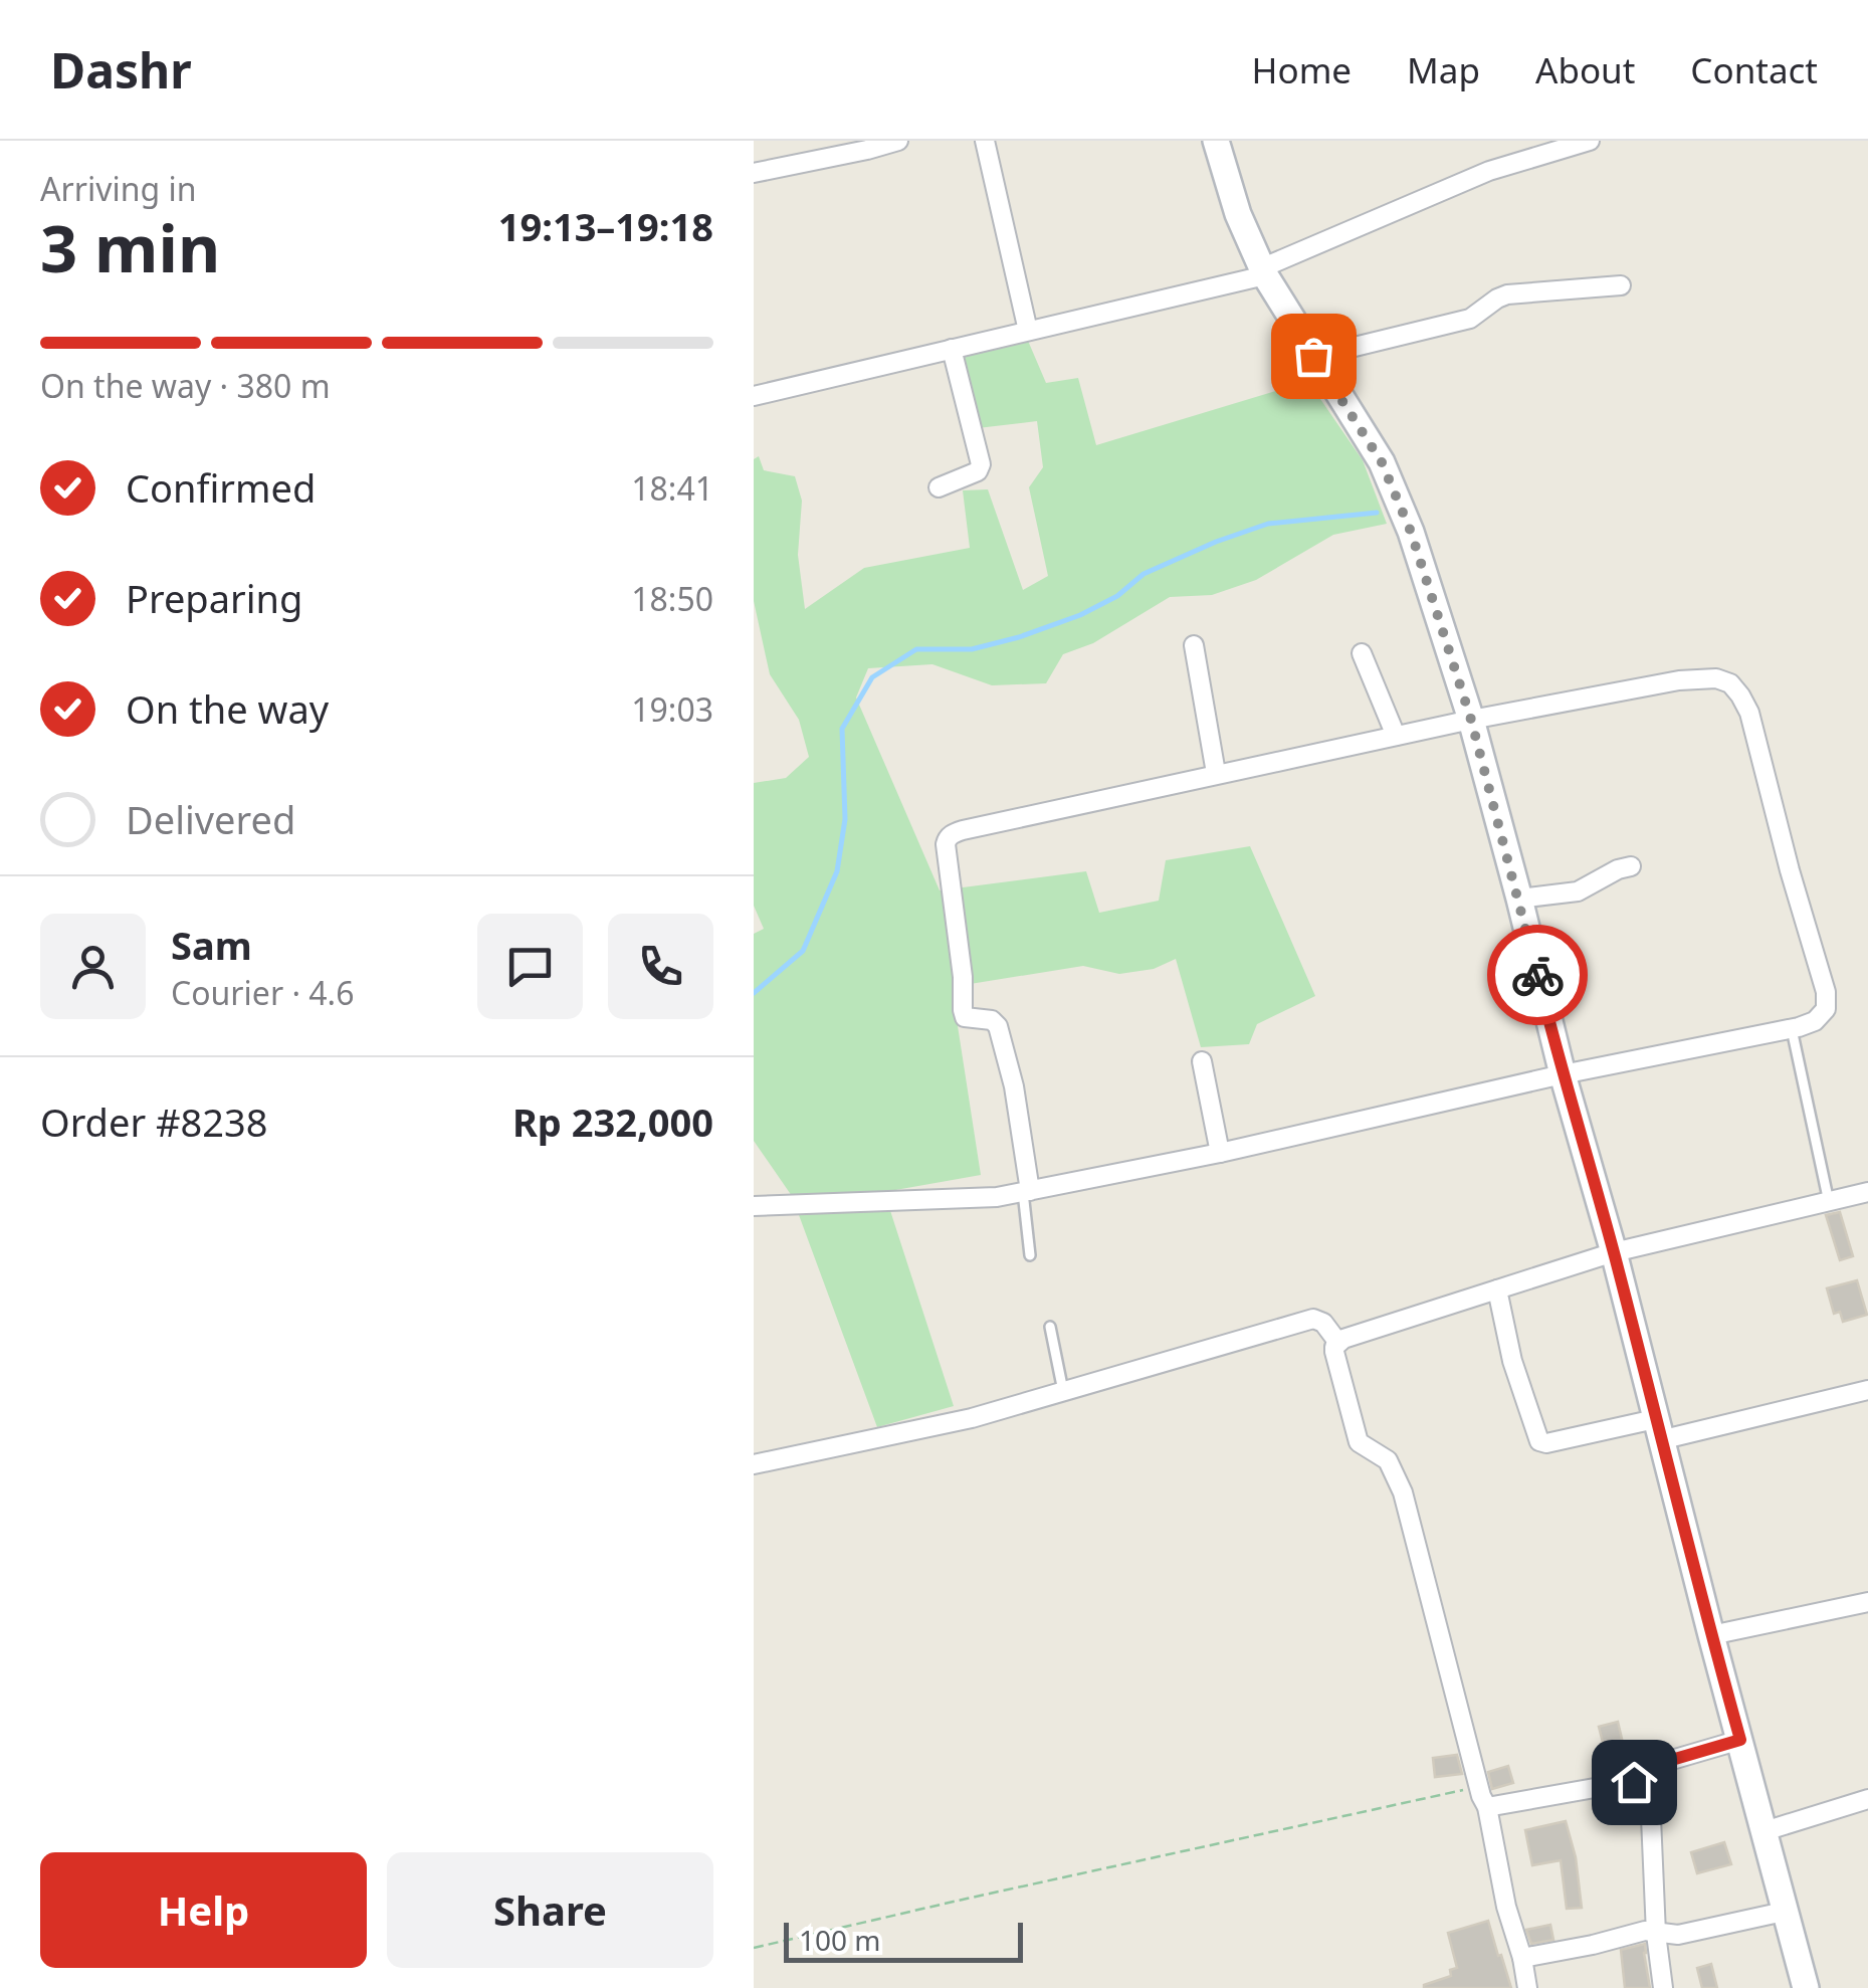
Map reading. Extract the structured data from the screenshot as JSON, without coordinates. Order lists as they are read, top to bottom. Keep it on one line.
{"scale_bar":"100 m","page":{"header":"Dashr","nav":["Home","Map","About","Contact"],"heading":["3 min","Arriving in","19:13–19:18"],"panel":["Sam","Courier · 4.6","Order #8238","Rp 232,000"],"bar":"On the way · 380 m","list":[["Confirmed","18:41"],["Preparing","18:50"],["On the way","19:03"],"Delivered"],"buttons":["Help","Share"],"scale":"100 m"}}
